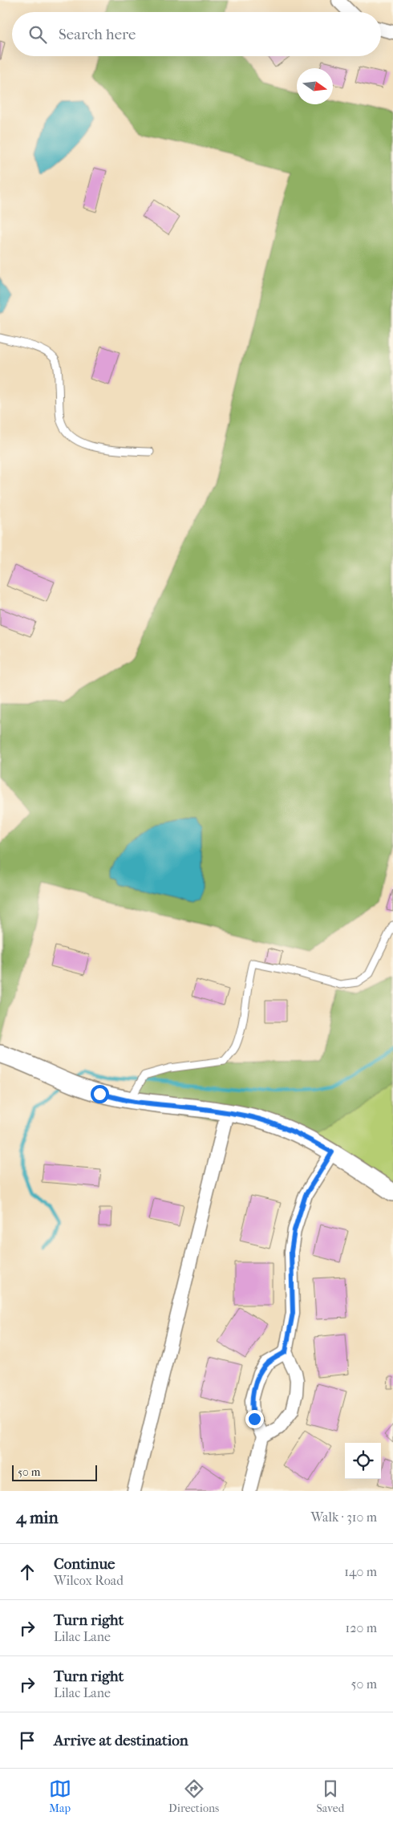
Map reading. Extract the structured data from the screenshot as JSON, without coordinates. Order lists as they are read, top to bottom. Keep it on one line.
{"scale_bar":"50 m","north":"right","page":{"search":"Search here","scale":"50 m","heading":["4 min","Walk · 310 m"],"list":[["Continue","Wilcox Road","140 m"],["Turn right","Lilac Lane","120 m"],["Turn right","Lilac Lane","50 m"],"Arrive at destination"],"nav":["Map","Directions","Saved"]}}
